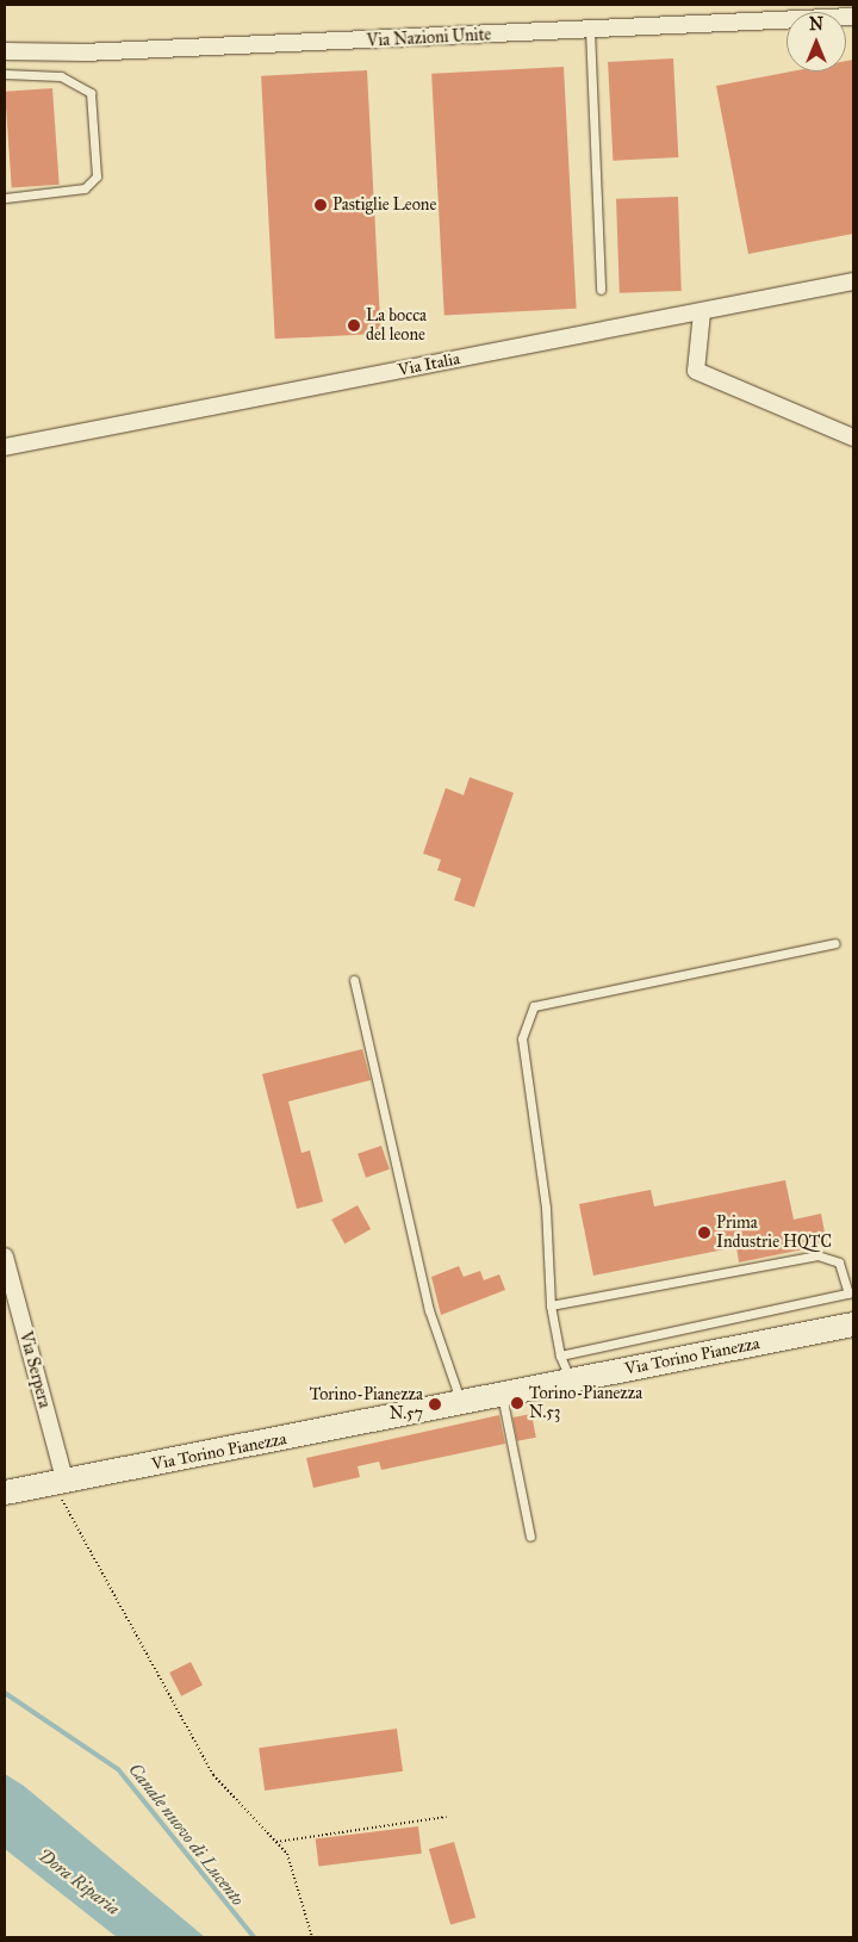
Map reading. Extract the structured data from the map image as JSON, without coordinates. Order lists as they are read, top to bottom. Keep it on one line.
{"streets":{"main road":["Via Torino Pianezza"],"street":["Via Nazioni Unite","Via Italia","Via Serpera"]},"crossings":[["Via Torino Pianezza","Via Serpera"]],"water":["Canale nuovo di Lucento","Dora Riparia"],"places":["Pastiglie Leone","La bocca del leone","Prima Industrie HQTC","Torino-Pianezza N.53","Torino-Pianezza N.57"],"north":"top"}
